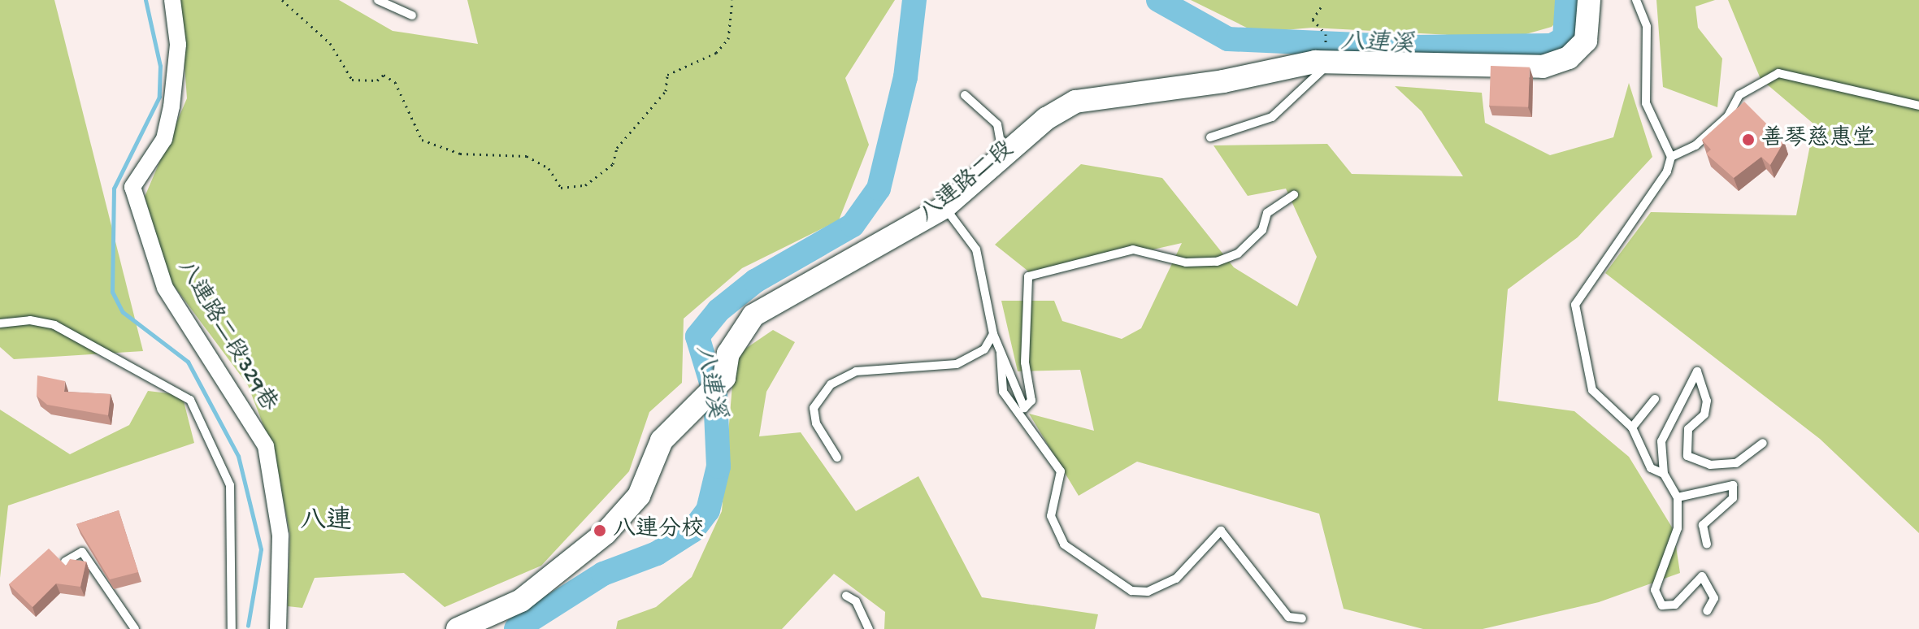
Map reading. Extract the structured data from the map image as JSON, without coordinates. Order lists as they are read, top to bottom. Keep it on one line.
{"streets":{"street":["八連路二段","八連路二段329巷"]},"districts":["八連"],"water":["八連溪"],"places":["善琴慈惠堂","八連分校"]}
